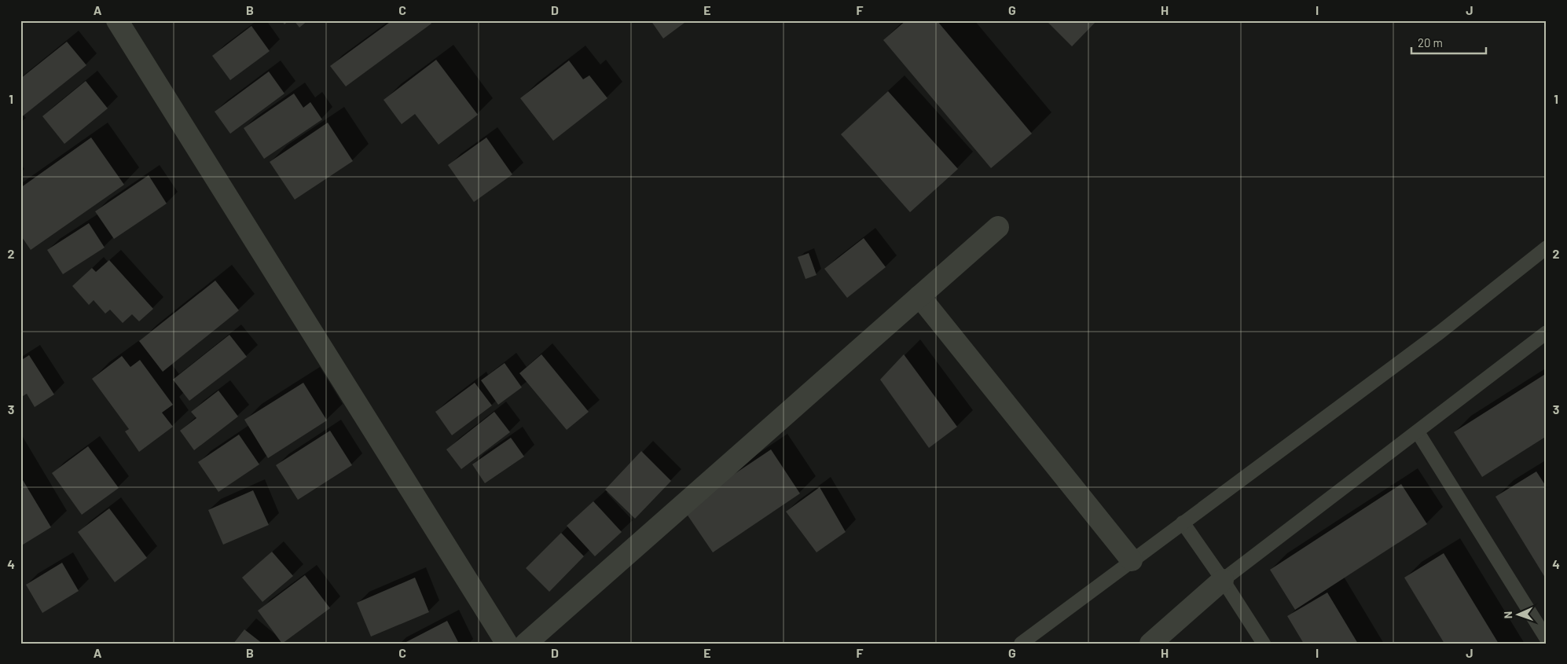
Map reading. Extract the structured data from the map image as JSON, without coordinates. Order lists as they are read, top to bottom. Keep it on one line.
{"scale_bar":"20 m","north":"left","grid":{"columns":["A","B","C","D","E","F","G","H","I","J"],"rows":["1","2","3","4"]}}
